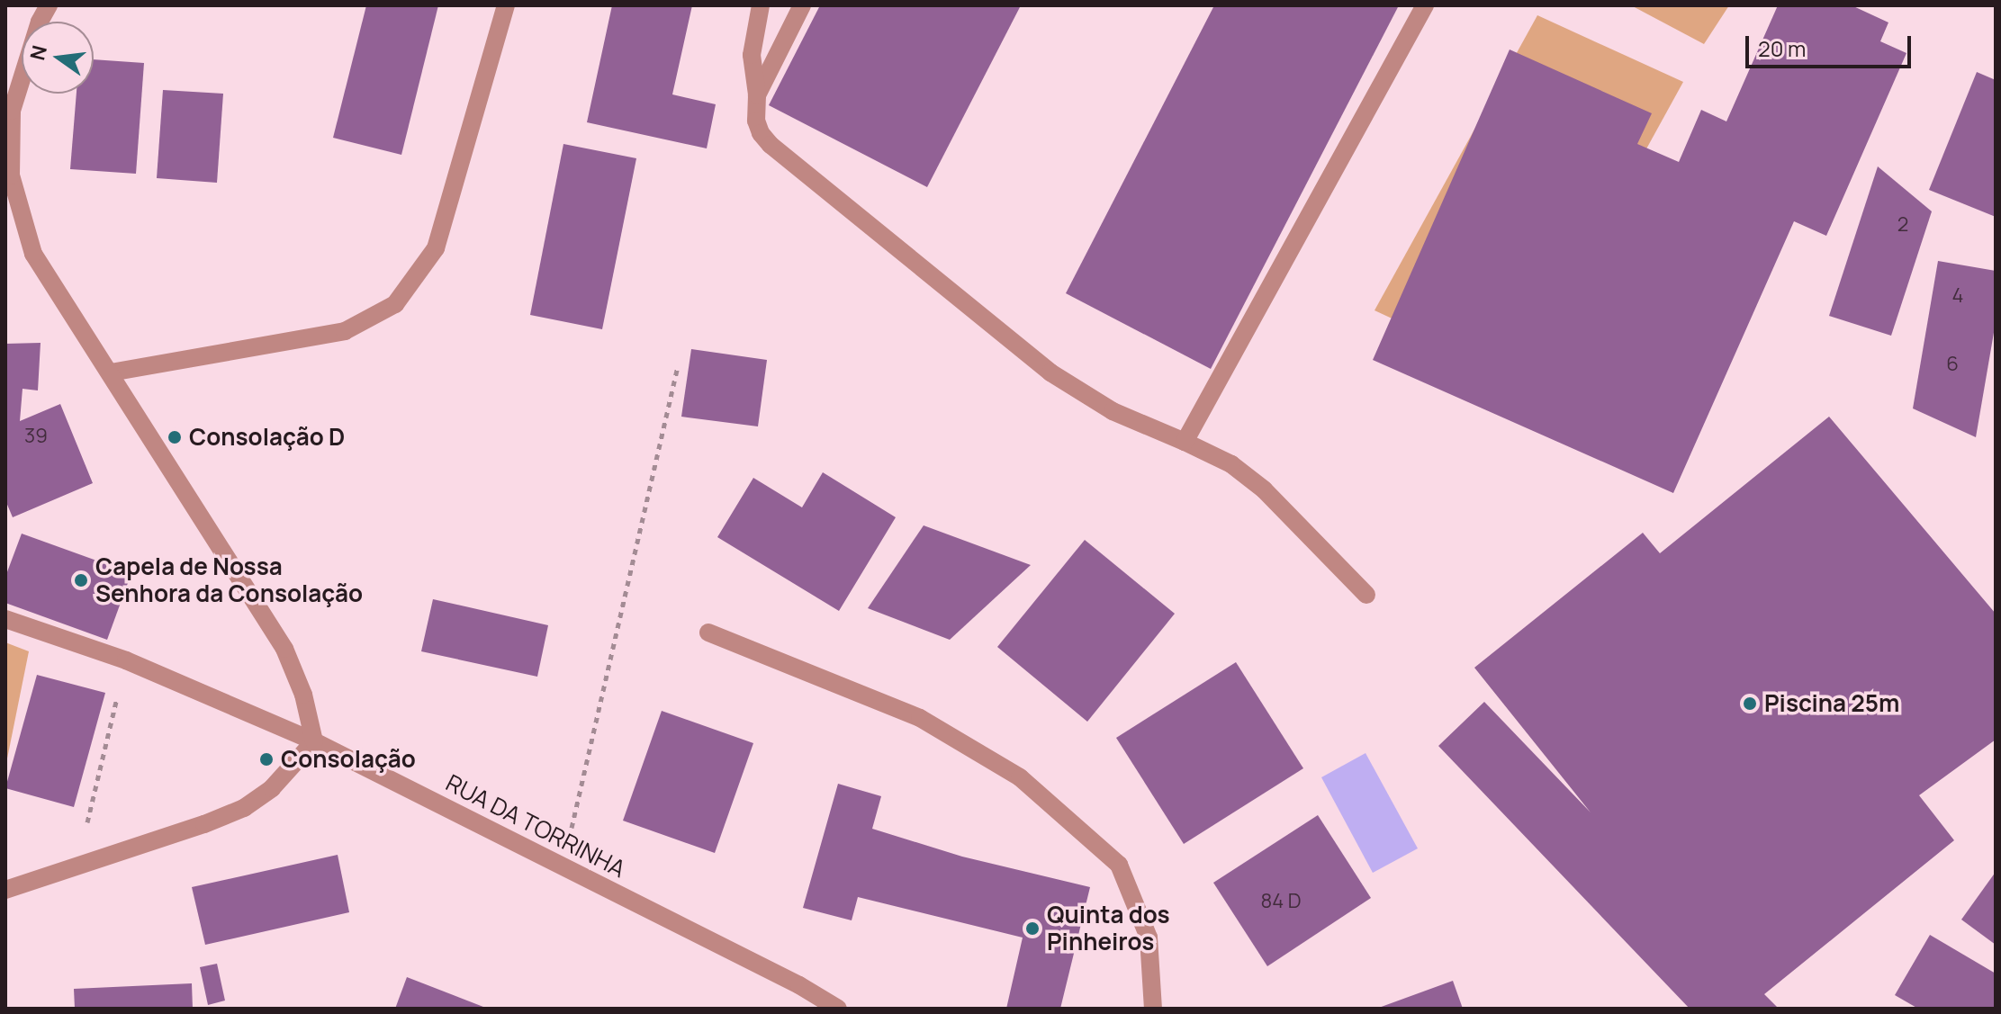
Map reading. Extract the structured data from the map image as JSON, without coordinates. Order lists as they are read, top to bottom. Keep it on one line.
{"streets":{"street":["RUA DA TORRINHA"]},"places":["Consolação D","Capela de Nossa Senhora da Consolação","Piscina 25m","Consolação","Quinta dos Pinheiros"],"house_numbers":["2","4","6","39","84 D"],"scale_bar":"20 m","north":"left"}
